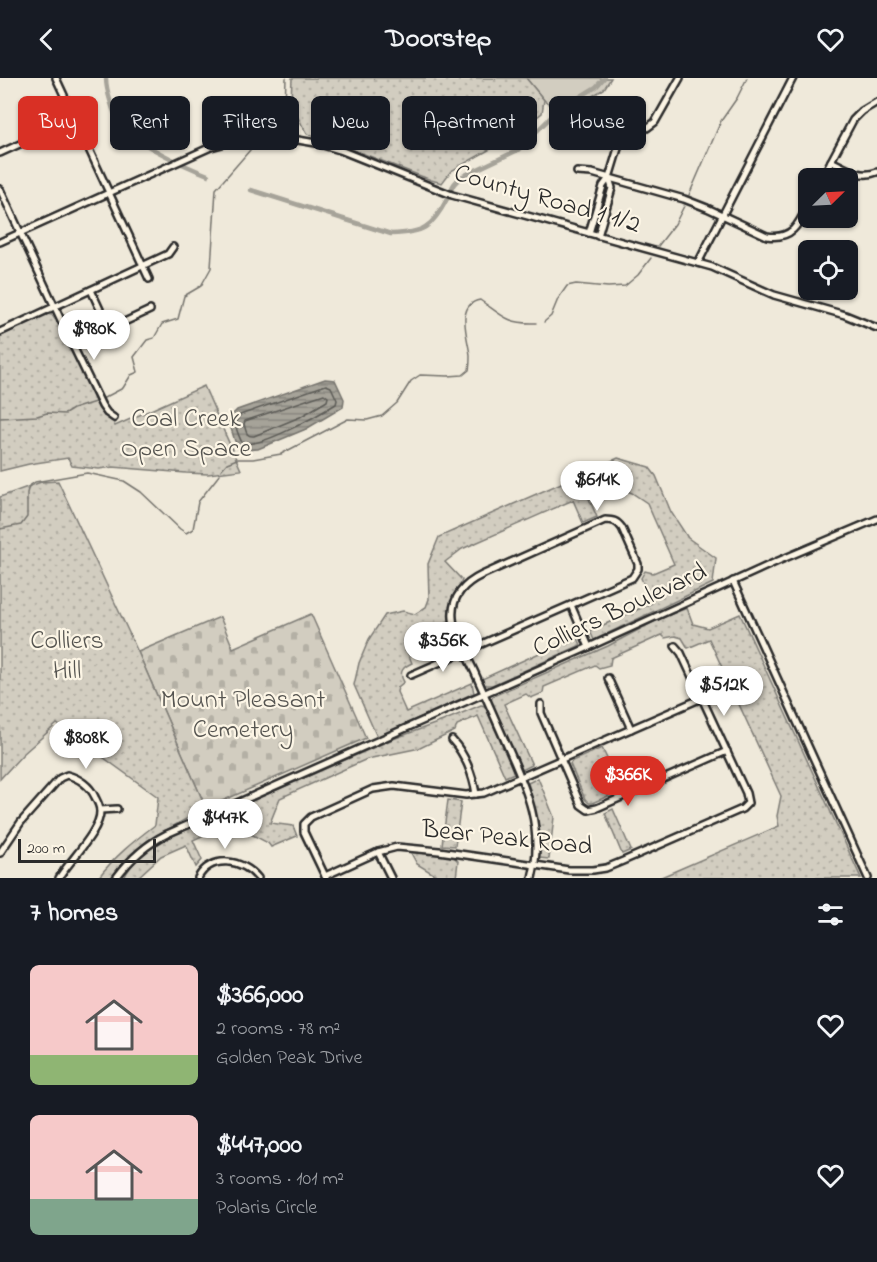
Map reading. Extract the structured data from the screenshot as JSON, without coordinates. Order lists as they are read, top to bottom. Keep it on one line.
{"streets":{"street":["County Road 1 1/2","Colliers Boulevard","Bear Peak Road"]},"parks":["Coal Creek Open Space","Colliers Hill","Mount Pleasant Cemetery"],"scale_bar":"200 m","north":"top right","page":{"header":"Doorstep","chip":["Buy","Rent","Filters","New","Apartment","House"],"price":["$980K","$614K","$356K","$512K","$808K","$366K","$447K"],"scale":"200 m","heading":"7 homes","list":[{"name":"$366,000","note":"2 rooms · 78 m² · Golden Peak Drive"},{"name":"$447,000","note":"3 rooms · 101 m² · Polaris Circle"}]}}
